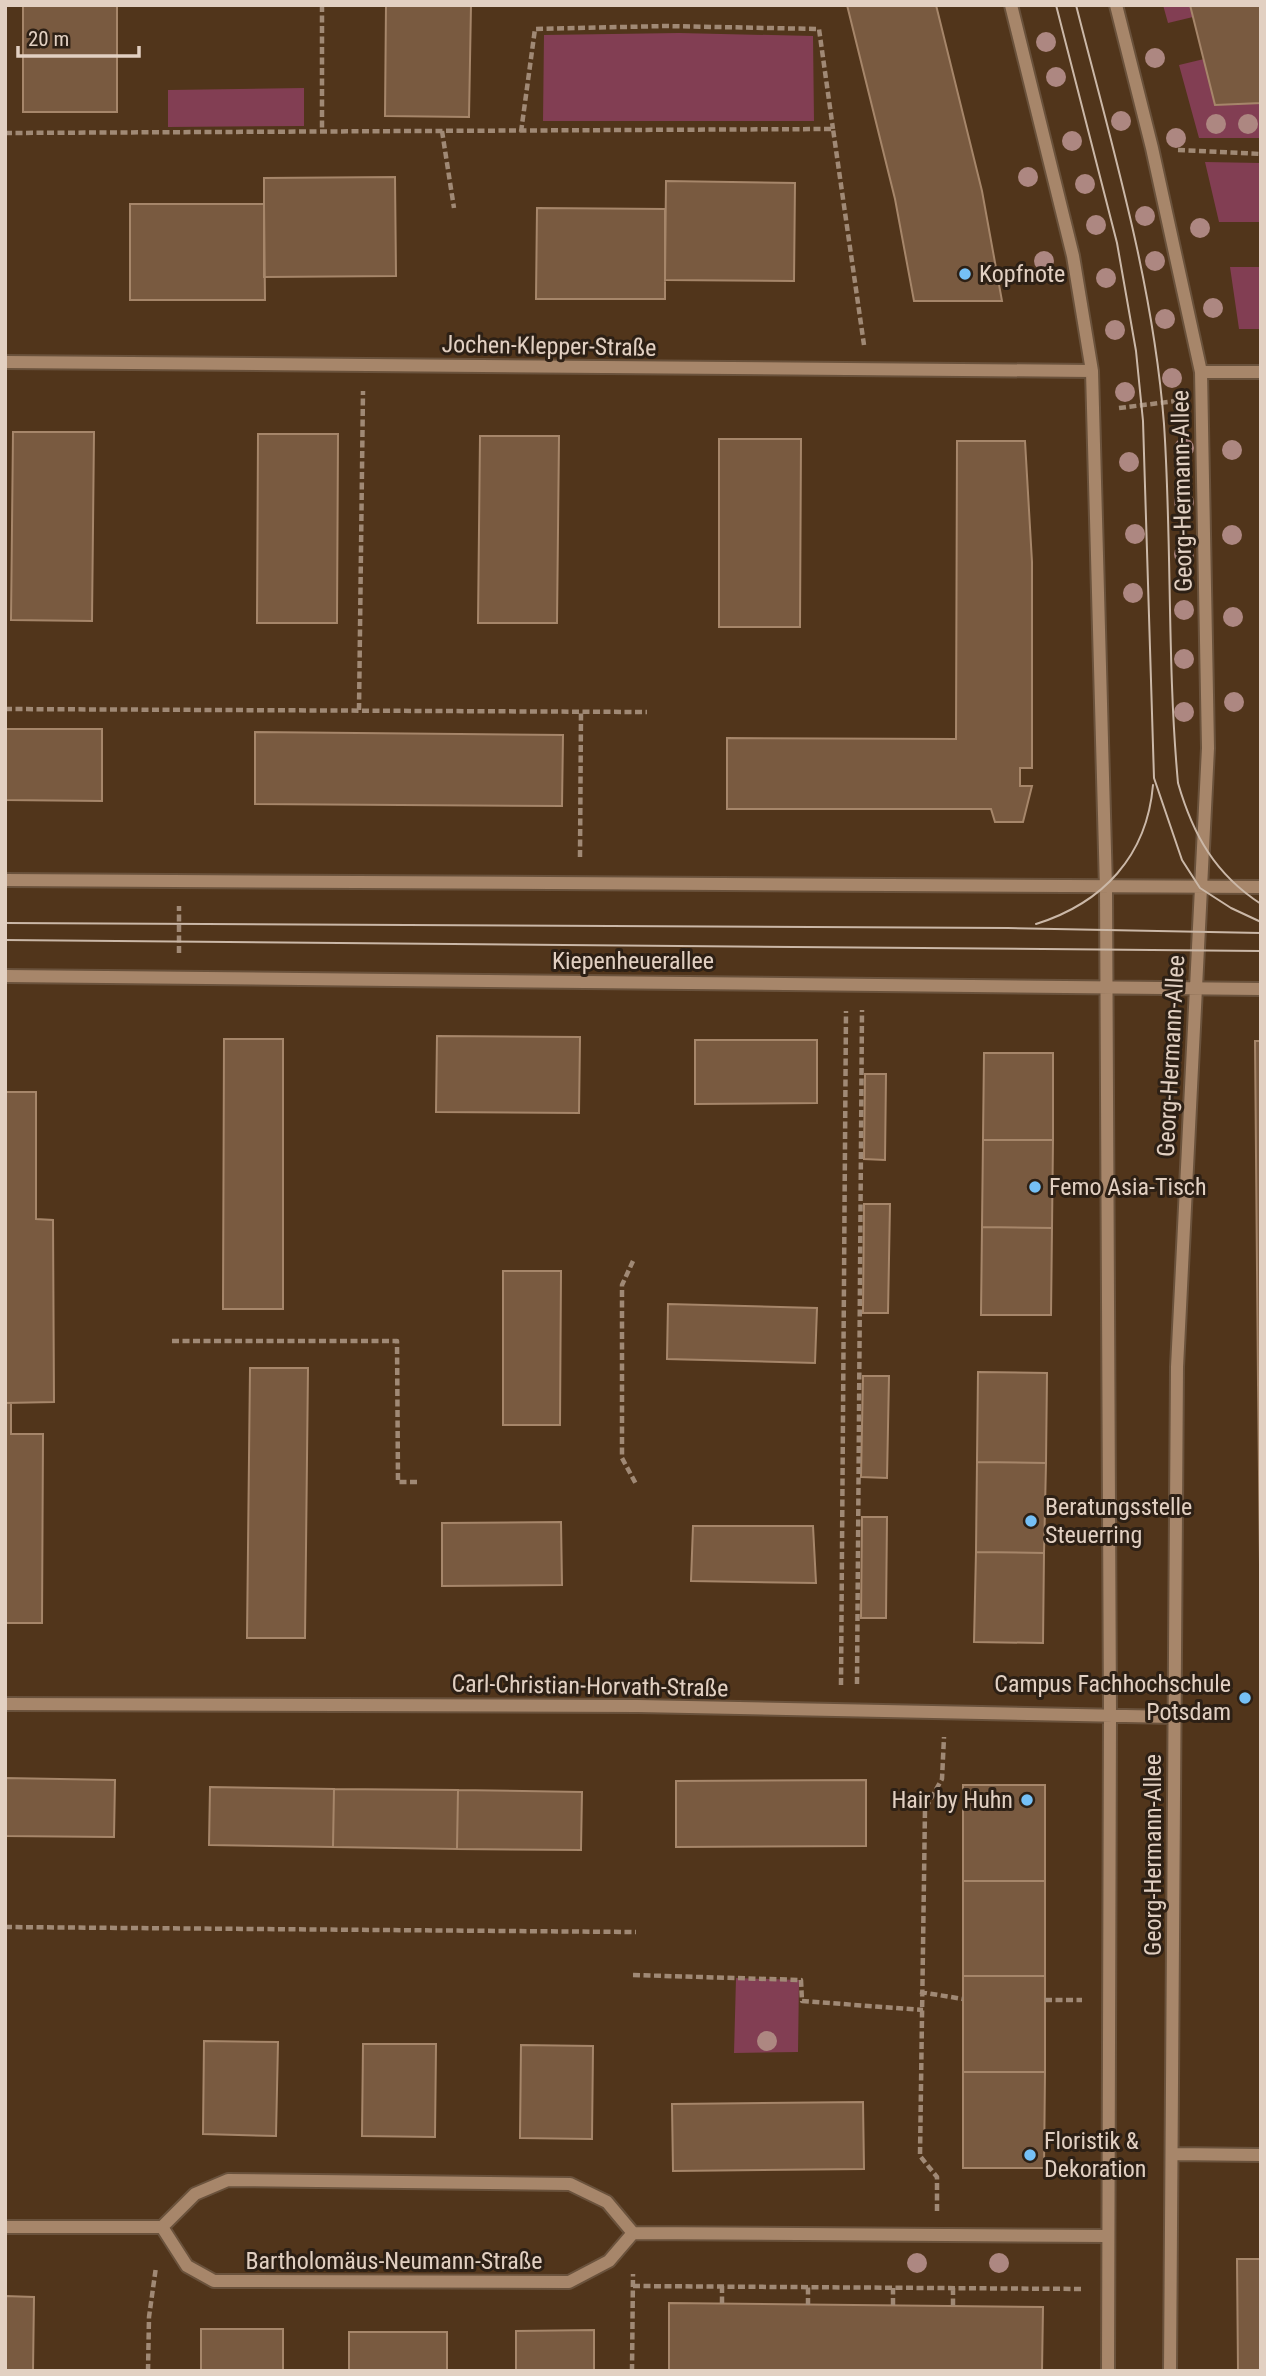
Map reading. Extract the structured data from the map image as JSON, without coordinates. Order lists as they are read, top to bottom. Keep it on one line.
{"streets":{"street":["Jochen-Klepper-Straße","Georg-Hermann-Allee","Kiepenheuerallee","Carl-Christian-Horvath-Straße","Bartholomäus-Neumann-Straße"]},"crossings":[["Jochen-Klepper-Straße","Georg-Hermann-Allee"],["Georg-Hermann-Allee","Kiepenheuerallee"],["Georg-Hermann-Allee","Carl-Christian-Horvath-Straße"]],"places":["Kopfnote","Femo Asia-Tisch","Beratungsstelle Steuerring","Campus Fachhochschule Potsdam","Hair by Huhn","Floristik & Dekoration"],"scale_bar":"20 m"}
